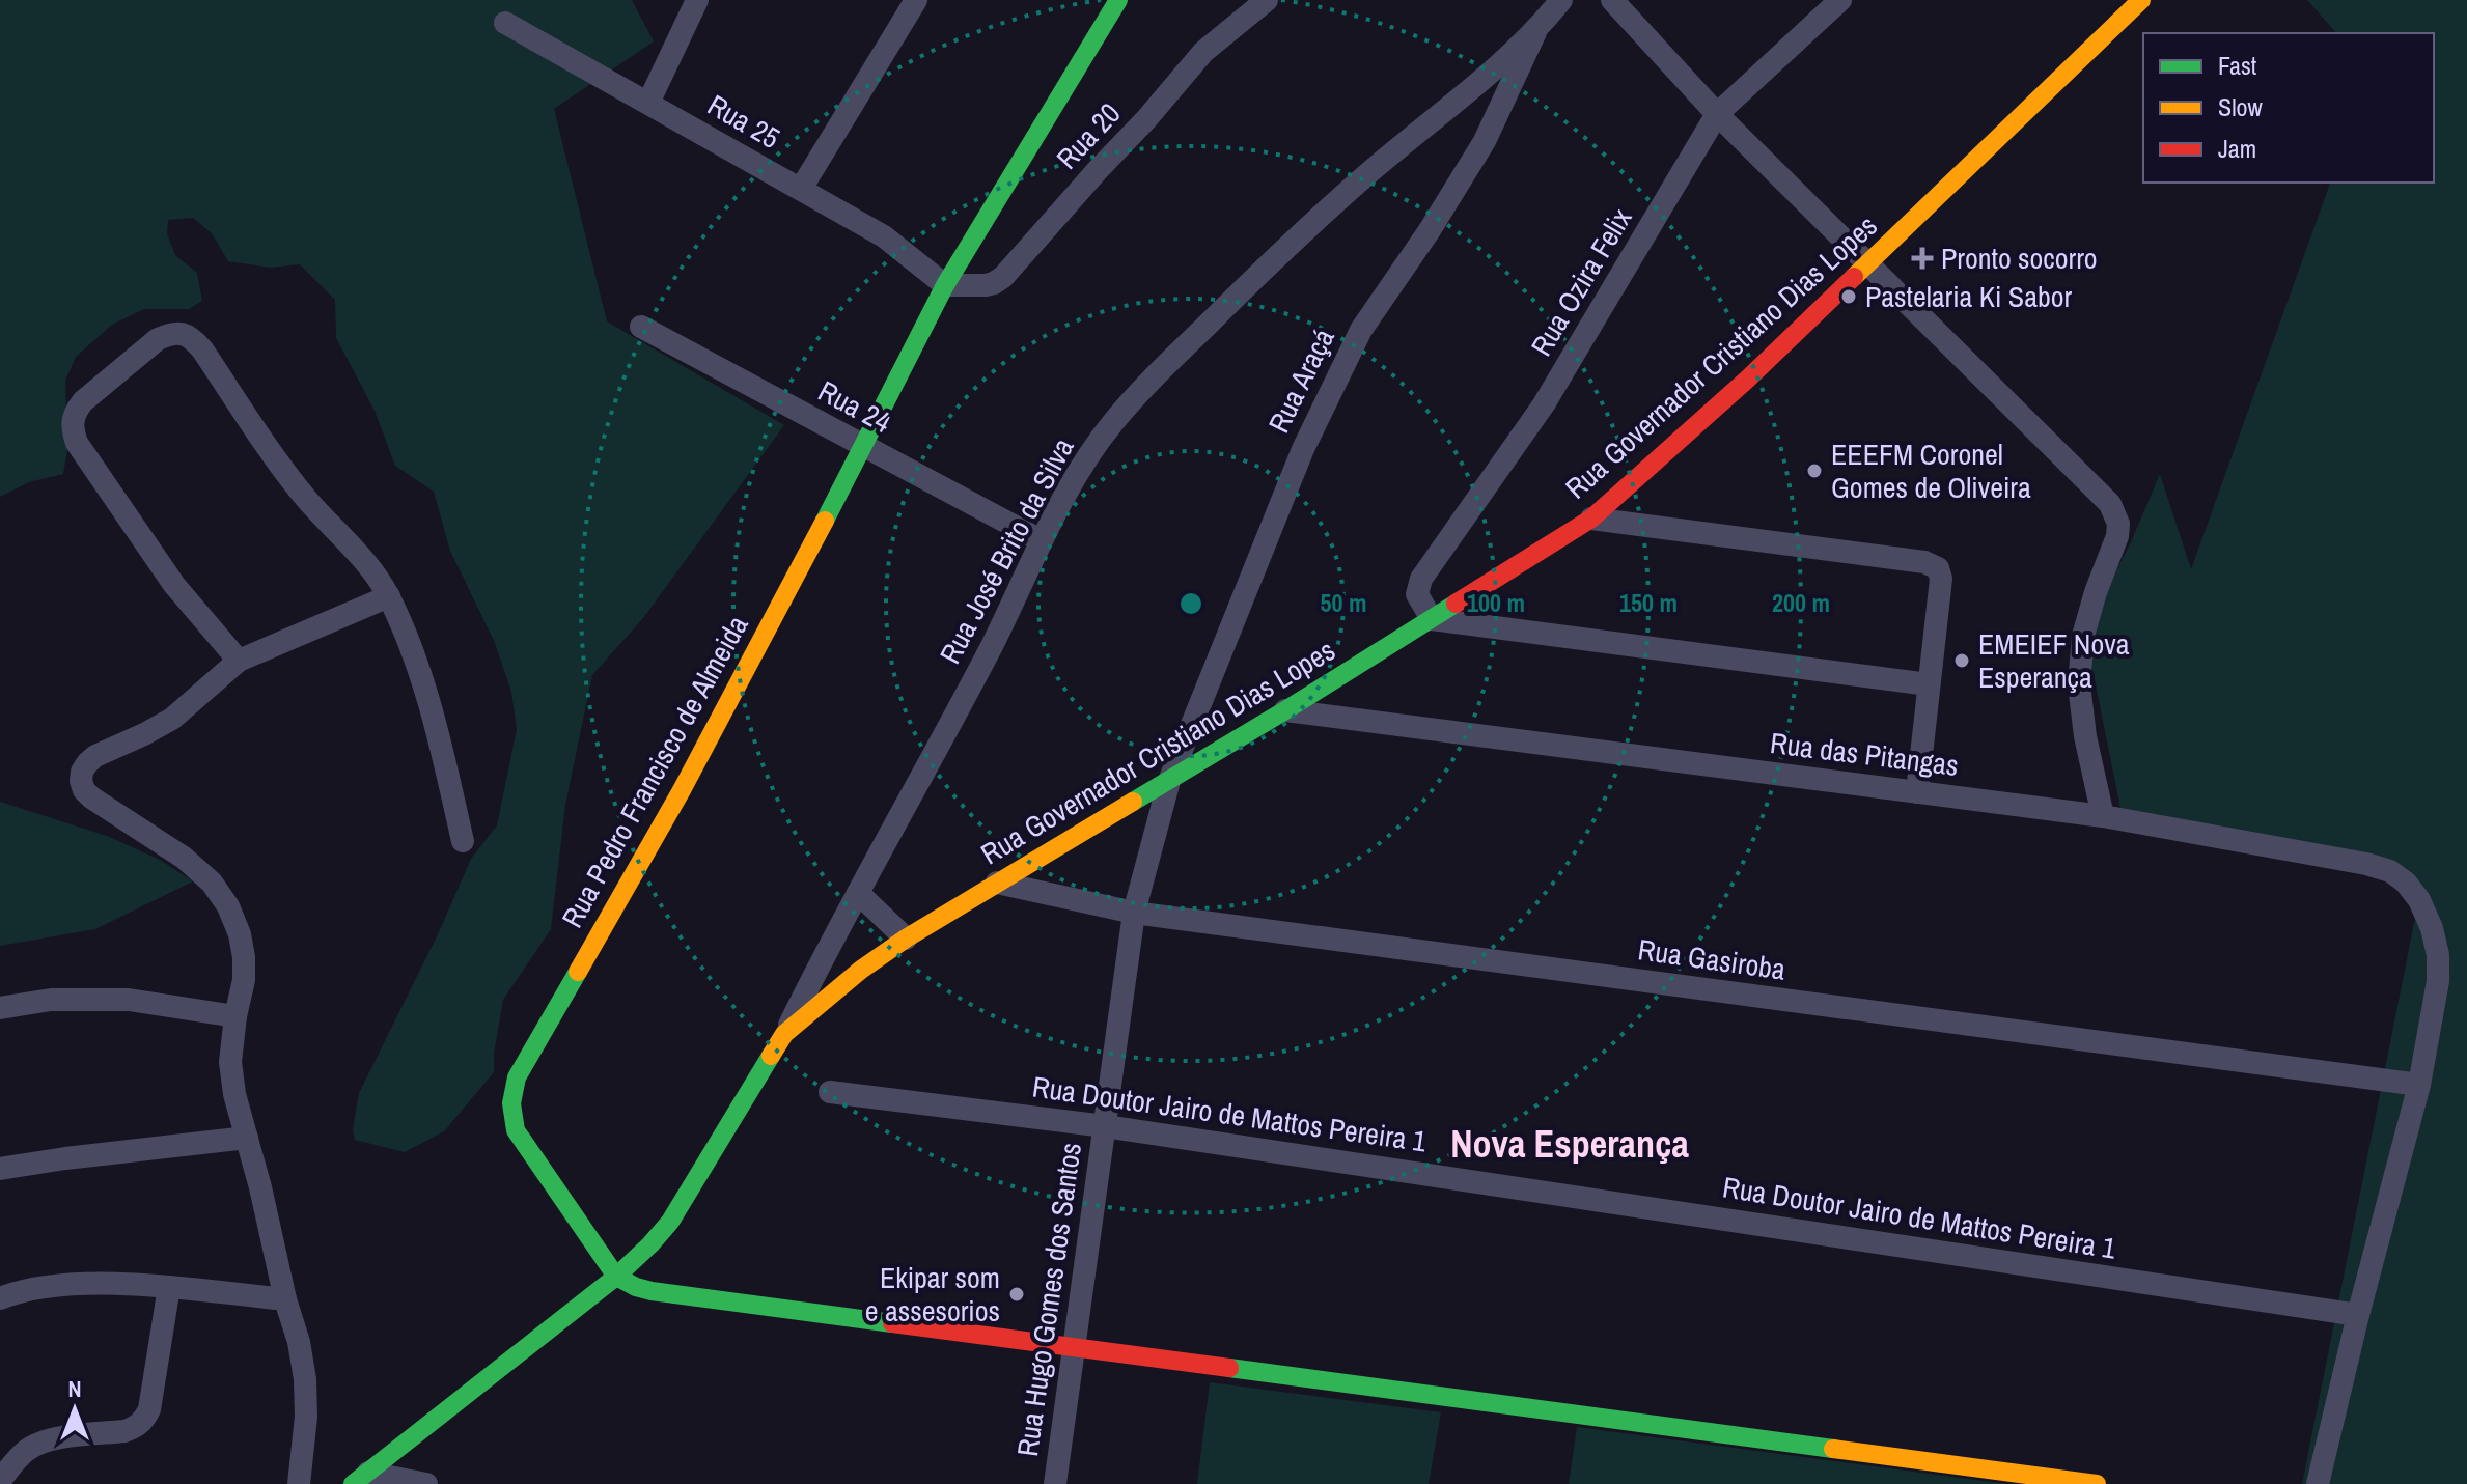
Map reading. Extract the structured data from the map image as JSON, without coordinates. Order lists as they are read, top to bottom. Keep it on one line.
{"streets":{"street":["Rua 25","Rua 20","Rua Ozira Felix","Rua Governador Cristiano Dias Lopes","Rua Araçá","Rua 24","Rua José Brito da Silva","Rua das Pitangas","Rua Pedro Francisco de Almeida","Rua Gasiroba","Rua Doutor Jairo de Mattos Pereira 1","Rua Hugo Gomes dos Santos"]},"crossings":[["Rua 25","Rua 20"],["Rua 25","Rua Pedro Francisco de Almeida"],["Rua 20","Rua Pedro Francisco de Almeida"],["Rua Ozira Felix","Rua Governador Cristiano Dias Lopes"],["Rua Governador Cristiano Dias Lopes","Rua Araçá"],["Rua Governador Cristiano Dias Lopes","Rua José Brito da Silva"],["Rua Governador Cristiano Dias Lopes","Rua das Pitangas"],["Rua Governador Cristiano Dias Lopes","Rua Pedro Francisco de Almeida"],["Rua Governador Cristiano Dias Lopes","Rua Gasiroba"],["Rua Governador Cristiano Dias Lopes","Rua Hugo Gomes dos Santos"],["Rua Araçá","Rua José Brito da Silva"],["Rua Araçá","Rua Hugo Gomes dos Santos"],["Rua 24","Rua José Brito da Silva"],["Rua 24","Rua Pedro Francisco de Almeida"],["Rua das Pitangas","Rua Gasiroba"],["Rua Gasiroba","Rua Hugo Gomes dos Santos"],["Rua Doutor Jairo de Mattos Pereira 1","Rua Hugo Gomes dos Santos"]],"districts":["Nova Esperança"],"places":{"health":["Pronto socorro"],"other":["Pastelaria Ki Sabor","EEEFM Coronel Gomes de Oliveira","EMEIEF Nova Esperança","Ekipar som e assesorios"]},"legend":["Fast","Slow","Jam"],"north":"top","rings":["50 m","100 m","150 m","200 m"]}
